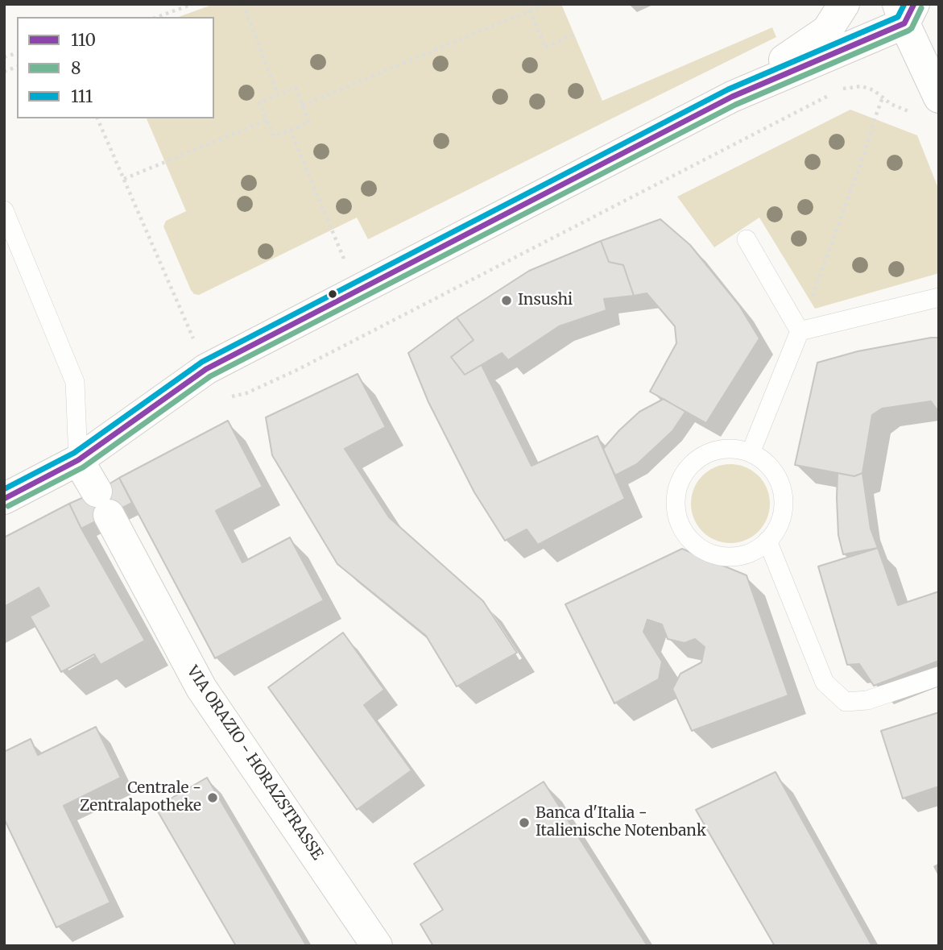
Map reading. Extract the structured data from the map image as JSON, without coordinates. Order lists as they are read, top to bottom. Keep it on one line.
{"streets":{"street":["VIA ORAZIO - HORAZSTRASSE"]},"places":["Insushi","Centrale - Zentralapotheke","Banca d'Italia - Italienische Notenbank"],"lines":["transit line 110","transit line 111","transit line 8"],"legend":["110","8","111"]}
